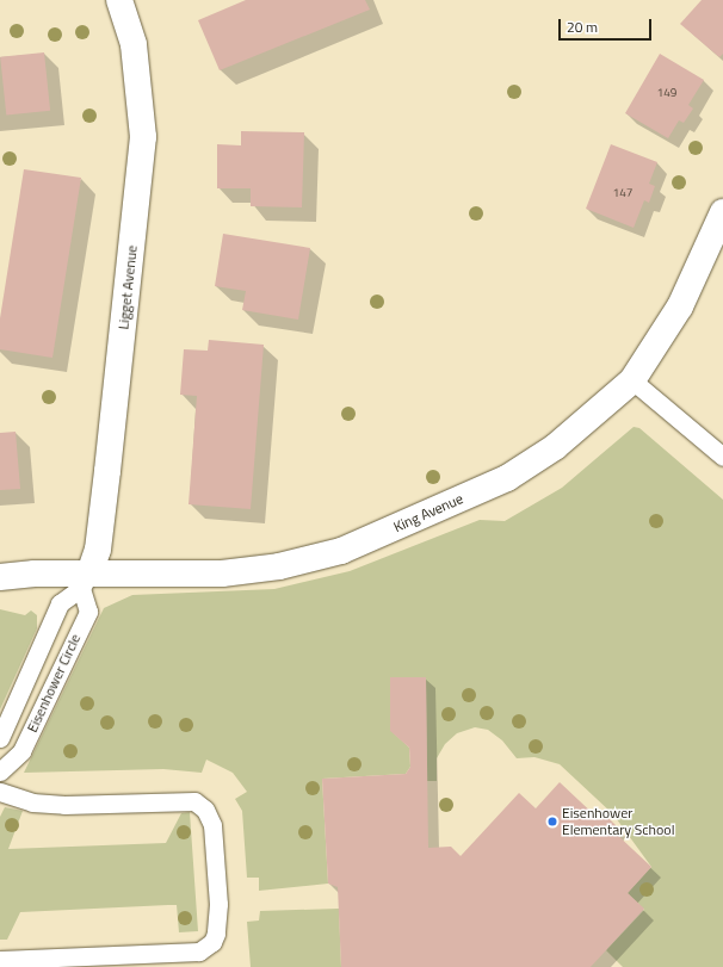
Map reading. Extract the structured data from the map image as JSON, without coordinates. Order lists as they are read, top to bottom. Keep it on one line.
{"streets":{"street":["Ligget Avenue","King Avenue"],"lane":["Eisenhower Circle"]},"crossings":[["Ligget Avenue","King Avenue"],["Ligget Avenue","Eisenhower Circle"],["King Avenue","Eisenhower Circle"]],"places":["Eisenhower Elementary School"],"house_numbers":["149","147"],"scale_bar":"20 m"}
